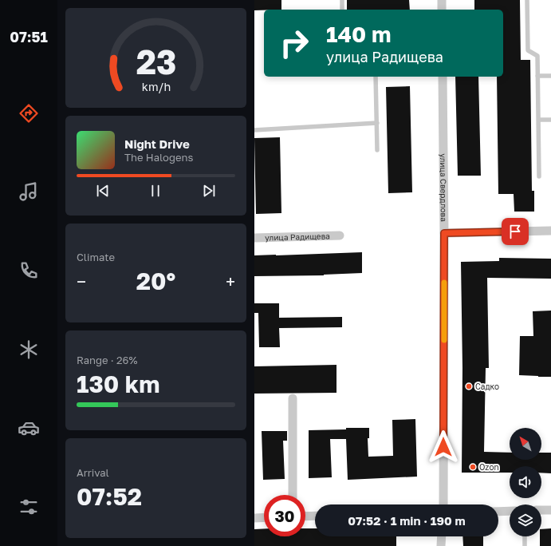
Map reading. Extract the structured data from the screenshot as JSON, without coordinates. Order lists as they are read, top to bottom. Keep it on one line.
{"streets":{"street":["улица Свердлова","улица Радищева"]},"places":["Садко","Ozon"],"north":"top left","page":{"tabs":"07:51","turn":["140 m","улица Радищева"],"song":["Night Drive","The Halogens"],"tile":["Climate",["Range · 26%","130 km"],["Arrival","07:52"]],"heat":["−","20°","+"],"limit":"30","trip":"07:52 · 1 min · 190 m","gauge":["23","km/h"]}}
